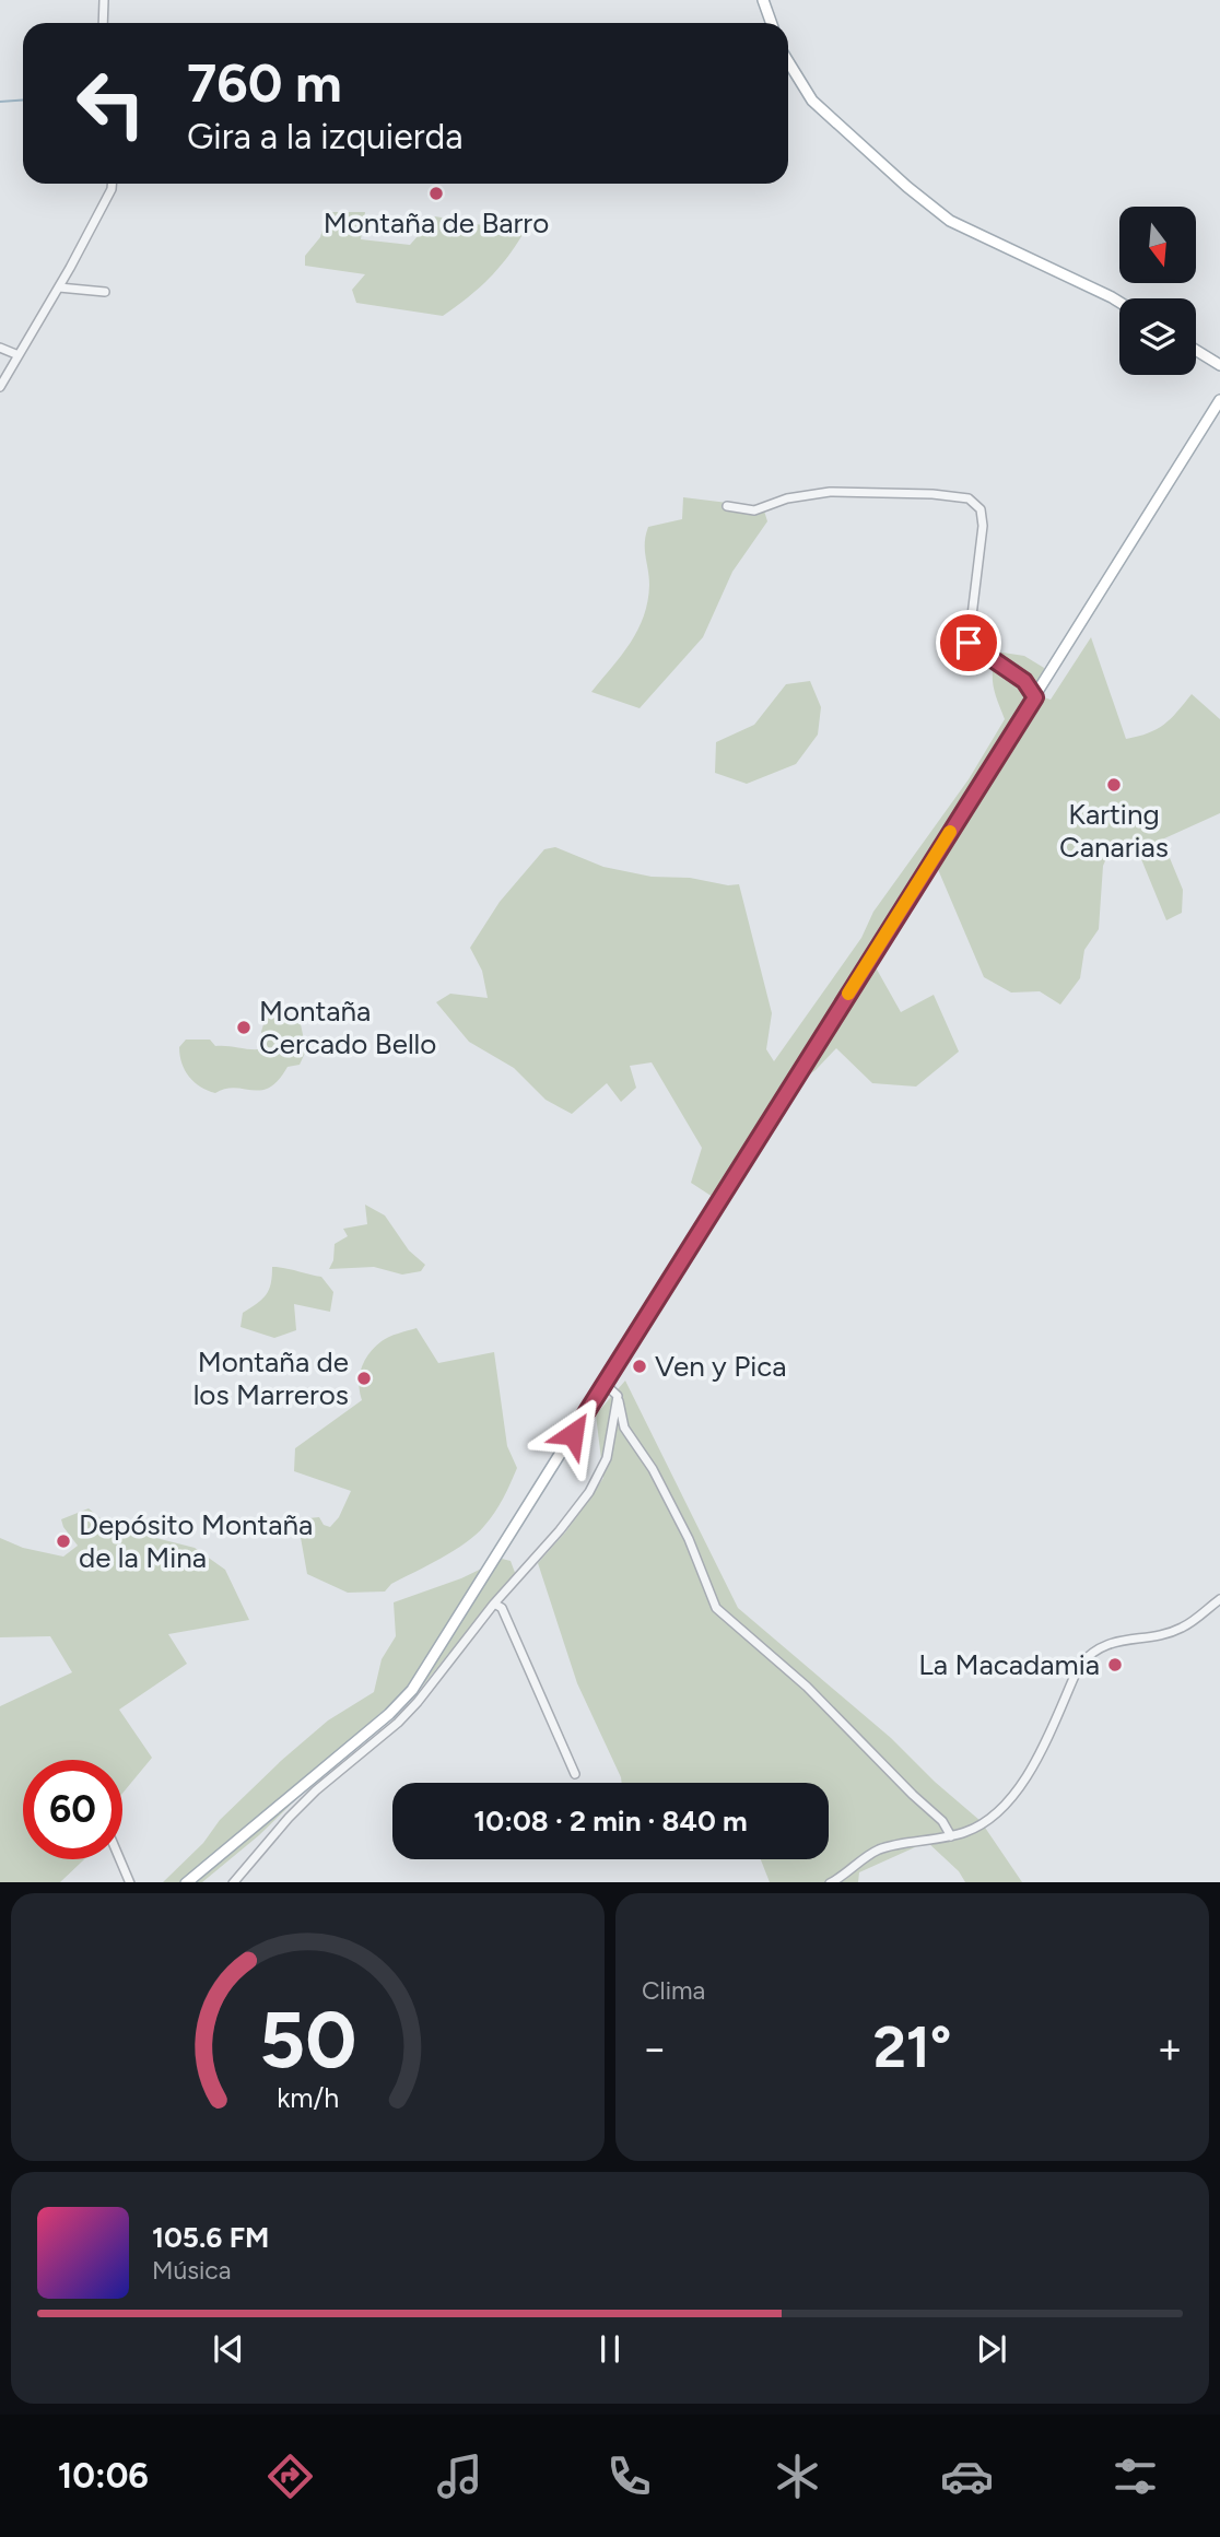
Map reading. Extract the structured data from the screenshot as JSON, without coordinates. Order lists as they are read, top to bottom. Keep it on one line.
{"places":["Montaña de Barro","Karting Canarias","Montaña Cercado Bello","Ven y Pica","Montaña de los Marreros","Depósito Montaña de la Mina","La Macadamia"],"north":"bottom","page":{"turn":["760 m","Gira a la izquierda"],"limit":"60","trip":"10:08 · 2 min · 840 m","tile":"Clima","heat":["−","21°","+"],"song":["105.6 FM","Música"],"tabs":"10:06","gauge":["50","km/h"]}}
